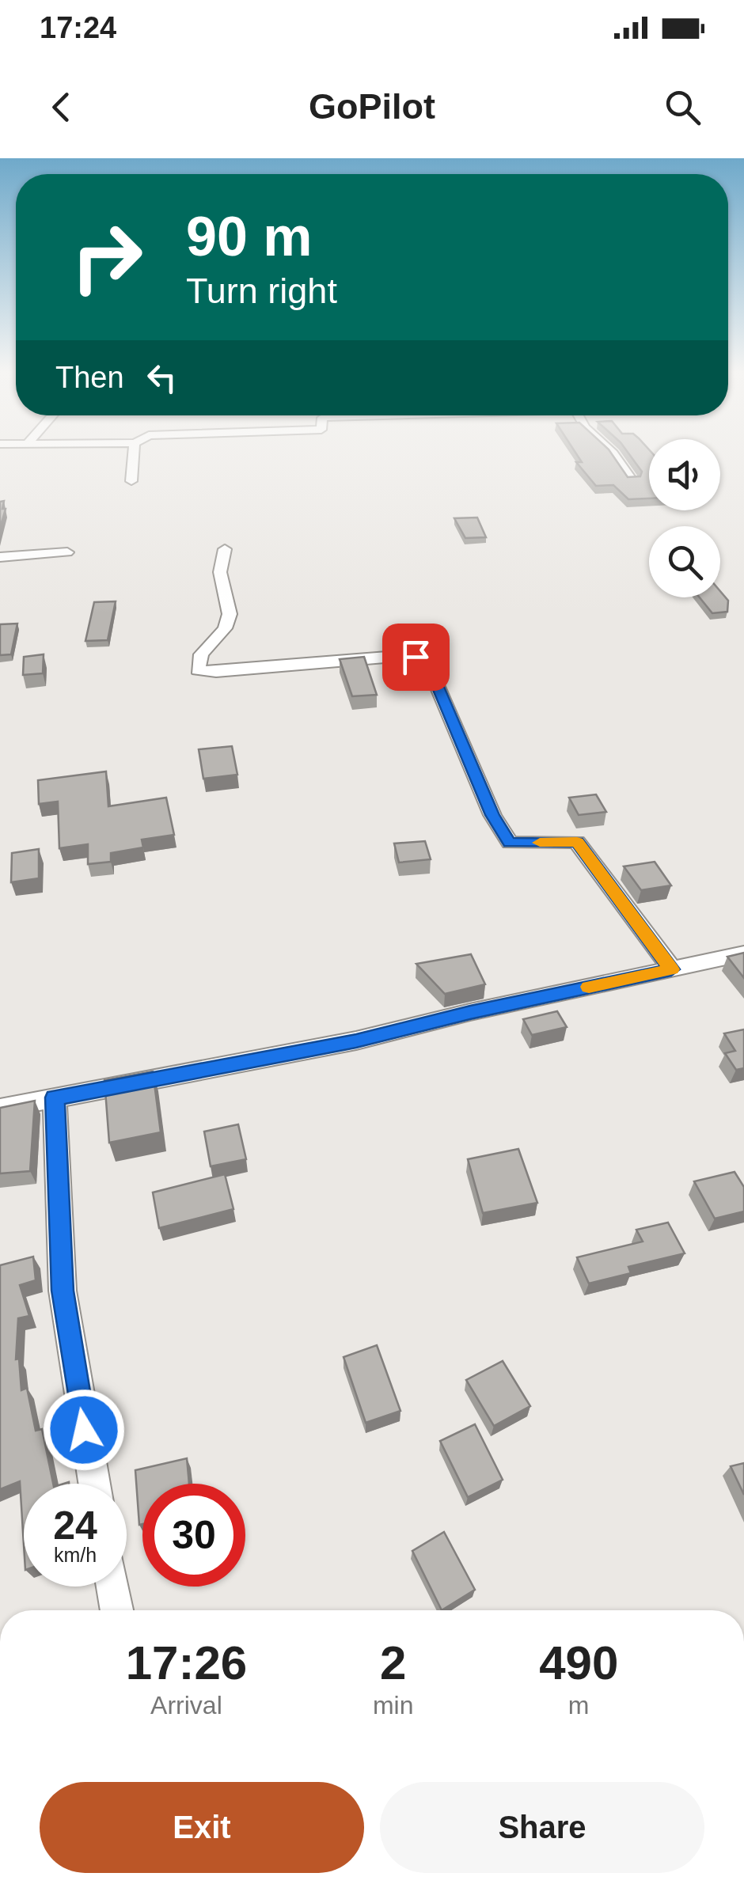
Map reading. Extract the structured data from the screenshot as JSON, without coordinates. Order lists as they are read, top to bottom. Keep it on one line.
{"page":{"status":"17:24","header":"GoPilot","turn":["90 m","Turn right"],"then":"Then","speed":"24 km/h","limit":"30","eta":["17:26","Arrival","2","min","490","m"],"buttons":["Exit","Share"]}}
